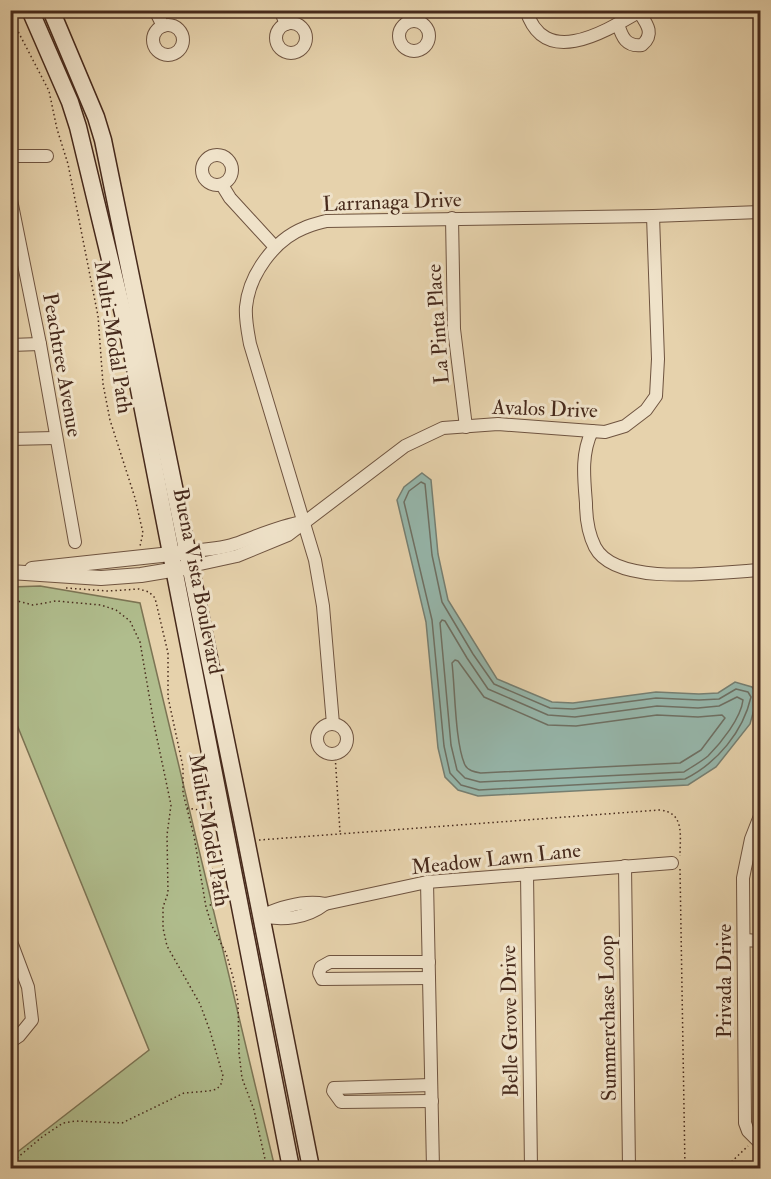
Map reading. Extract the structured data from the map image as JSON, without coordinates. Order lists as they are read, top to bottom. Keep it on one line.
{"streets":{"main road":["Buena Vista Boulevard"],"street":["Larranaga Drive","La Pinta Place","Peachtree Avenue","Avalos Drive","Meadow Lawn Lane","Privada Drive","Summerchase Loop","Belle Grove Drive"],"path":["Multi-Modal Path","Multi-Model Path"]},"crossings":[["Larranaga Drive","La Pinta Place"],["Larranaga Drive","Avalos Drive"],["La Pinta Place","Avalos Drive"],["Avalos Drive","Buena Vista Boulevard"],["Buena Vista Boulevard","Meadow Lawn Lane"],["Meadow Lawn Lane","Summerchase Loop"],["Meadow Lawn Lane","Belle Grove Drive"]]}
